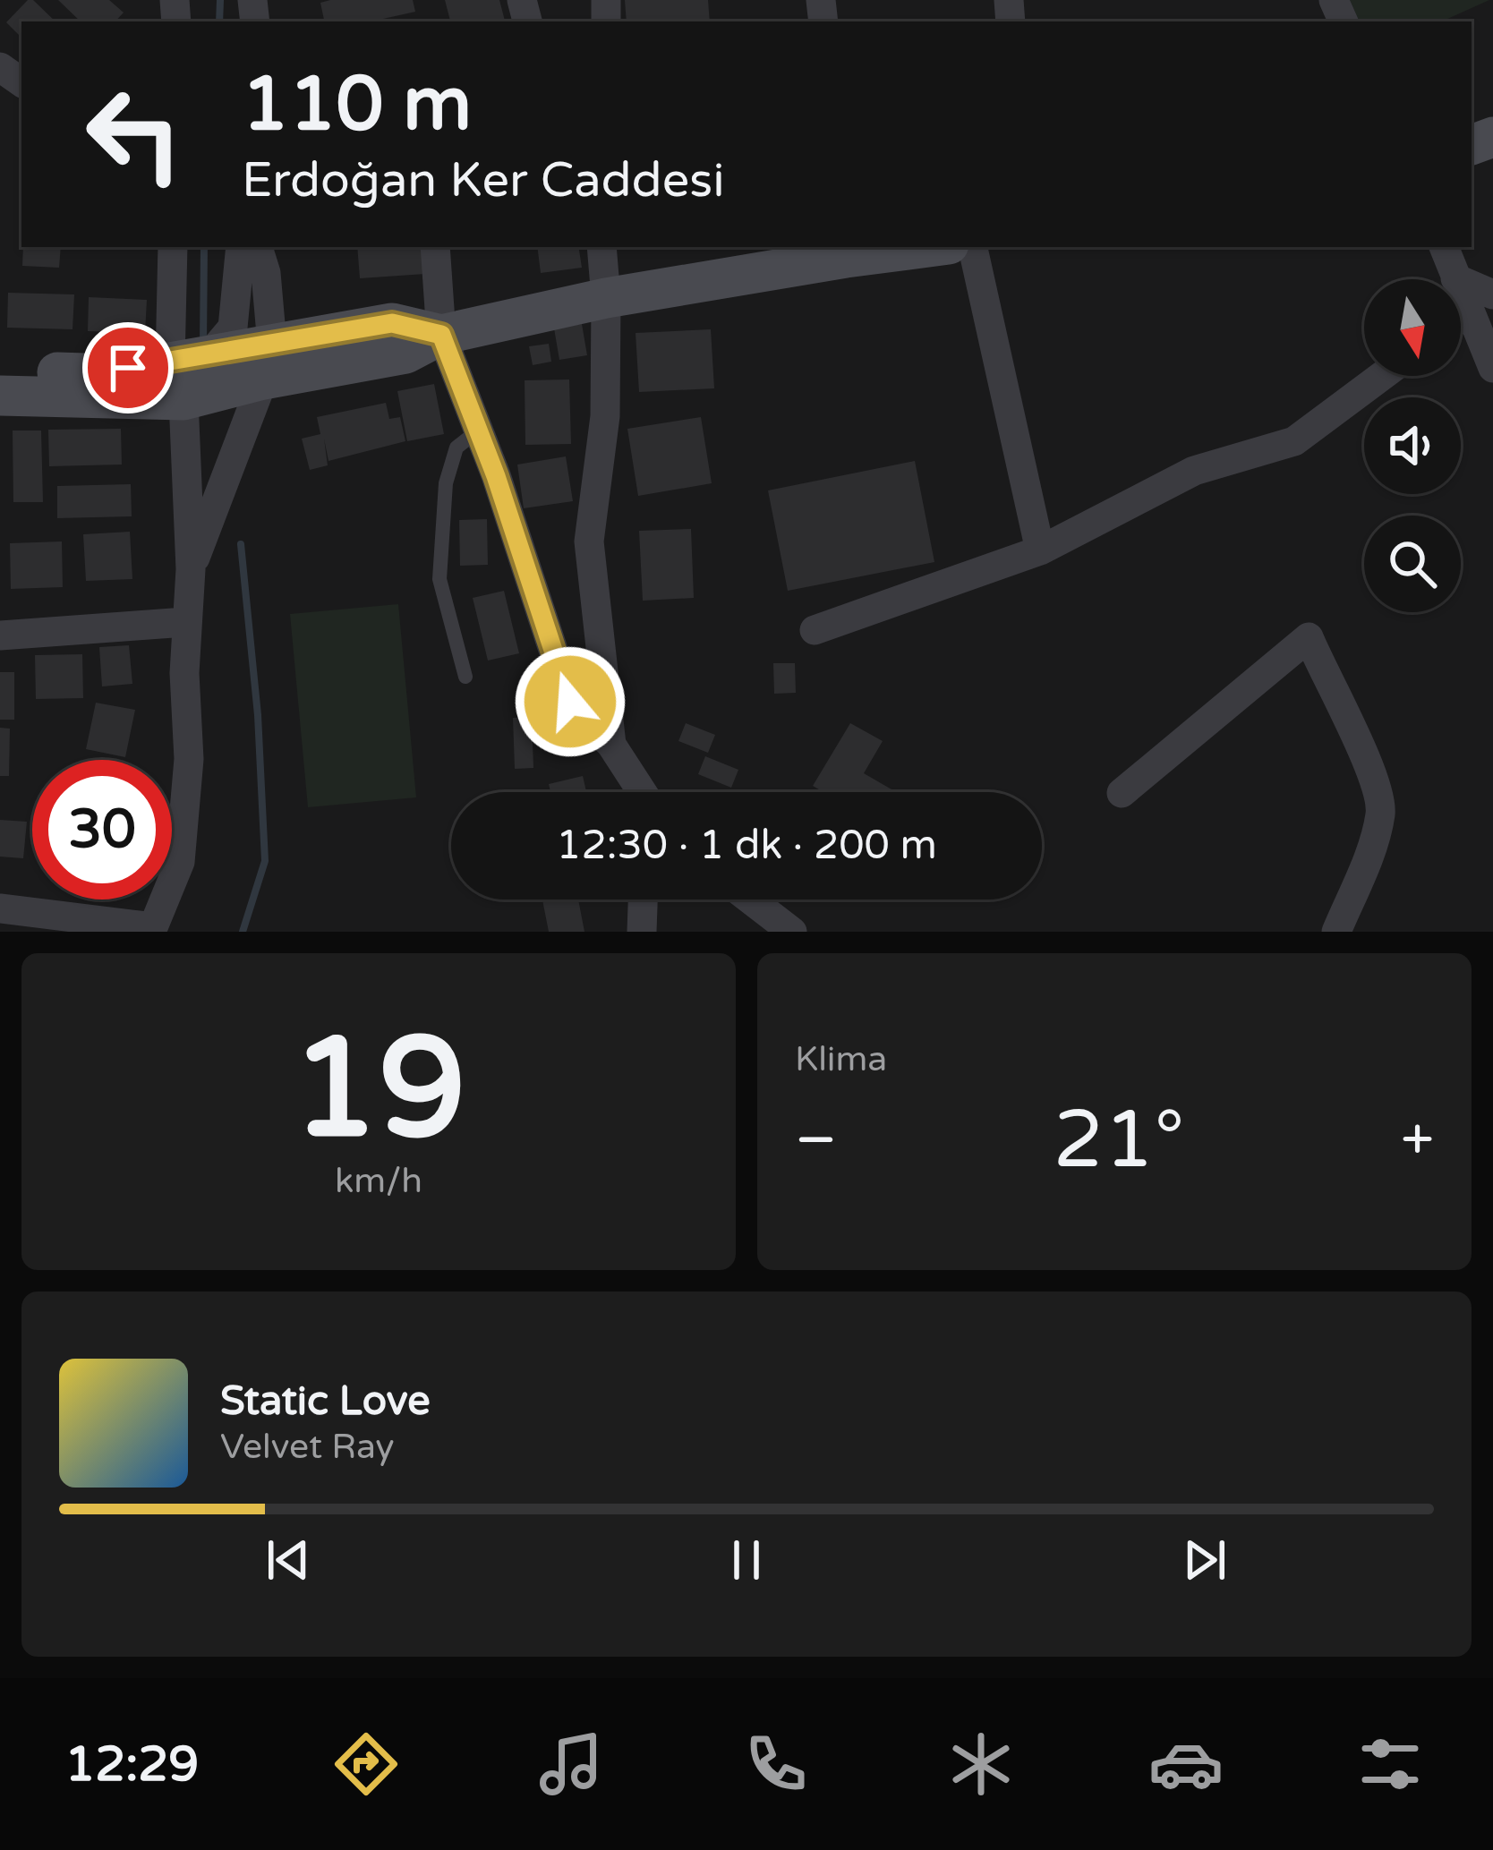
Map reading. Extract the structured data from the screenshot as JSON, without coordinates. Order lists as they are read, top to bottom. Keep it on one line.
{"north":"bottom","page":{"turn":["110 m","Erdoğan Ker Caddesi"],"limit":"30","trip":"12:30 · 1 dk · 200 m","tile":[["19","km/h"],"Klima"],"heat":["−","21°","+"],"song":["Static Love","Velvet Ray"],"tabs":"12:29"}}
